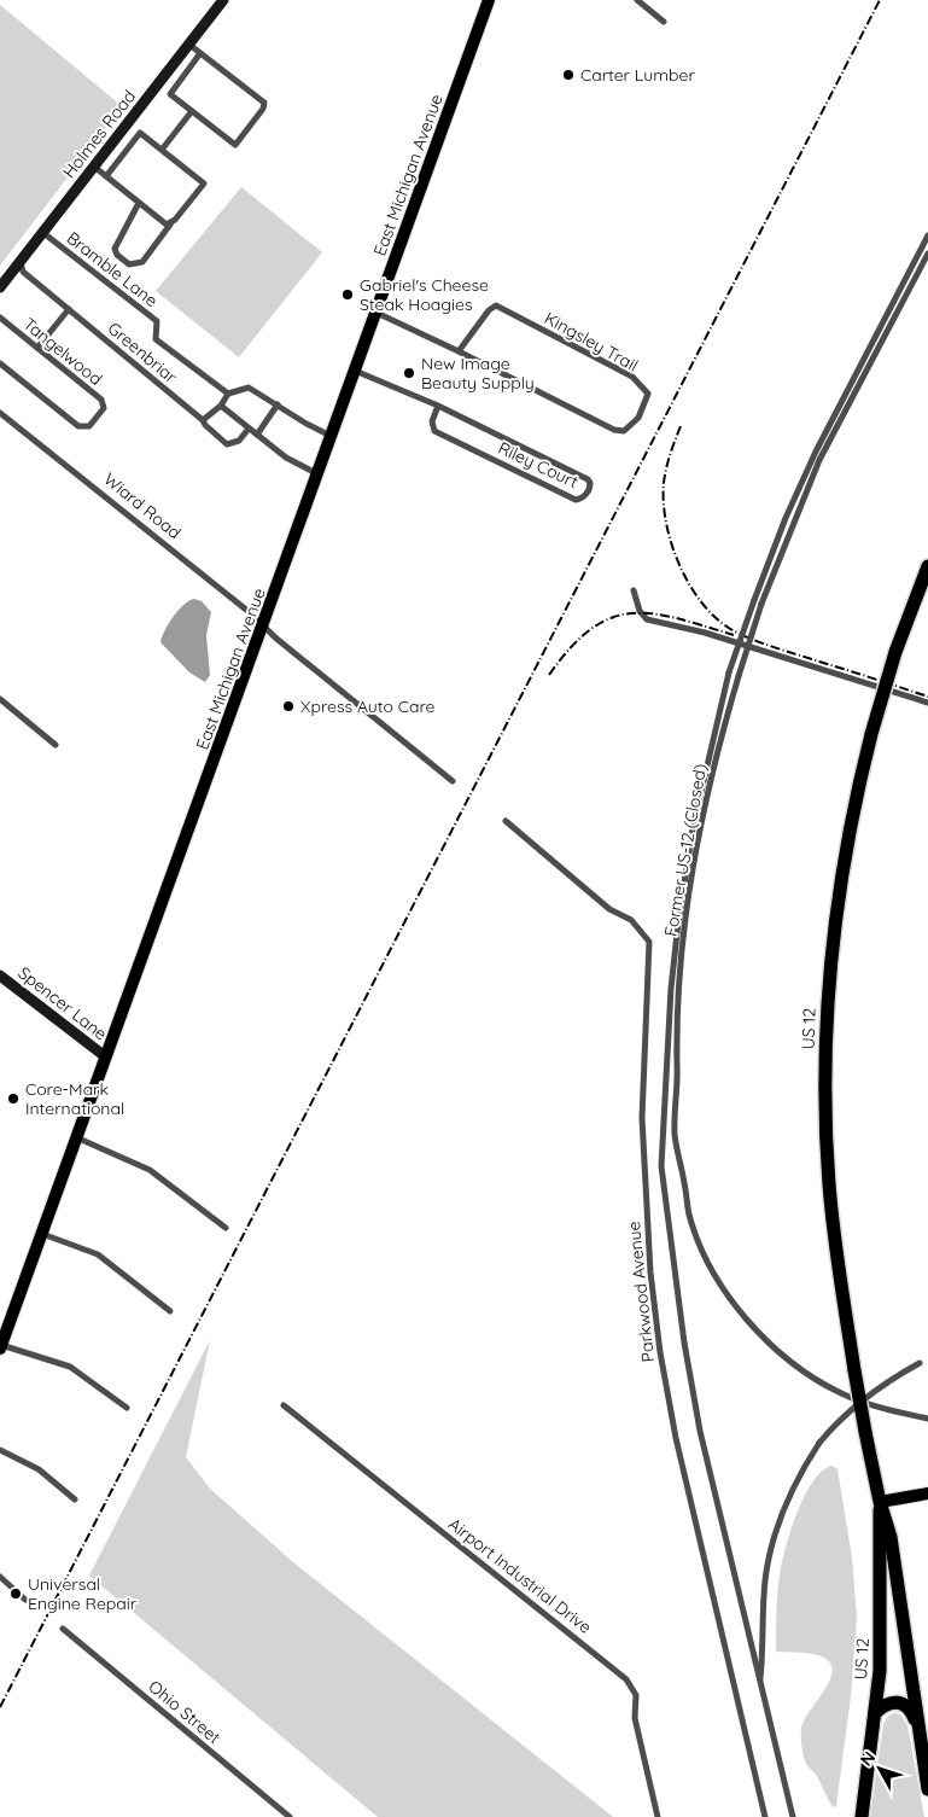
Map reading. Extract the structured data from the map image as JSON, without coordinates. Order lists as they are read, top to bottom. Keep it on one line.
{"streets":{"highway":["US 12"],"main road":["Holmes Road","East Michigan Avenue","Spencer Lane"],"street":["Bramble Lane","Kingsley Trail","Tangelwood","Greenbriar","Riley Court","Wiard Road","Former US-12 (Closed)","Parkwood Avenue","Airport Industrial Drive","Ohio Street"]},"crossings":[["Holmes Road","Bramble Lane"],["Holmes Road","Greenbriar"],["East Michigan Avenue","Kingsley Trail"],["East Michigan Avenue","Riley Court"],["East Michigan Avenue","Wiard Road"],["East Michigan Avenue","Spencer Lane"]],"places":["Carter Lumber","Gabriel's Cheese Steak Hoagies","New Image Beauty Supply","Xpress Auto Care","Core-Mark International","Universal Engine Repair"],"north":"top left"}
